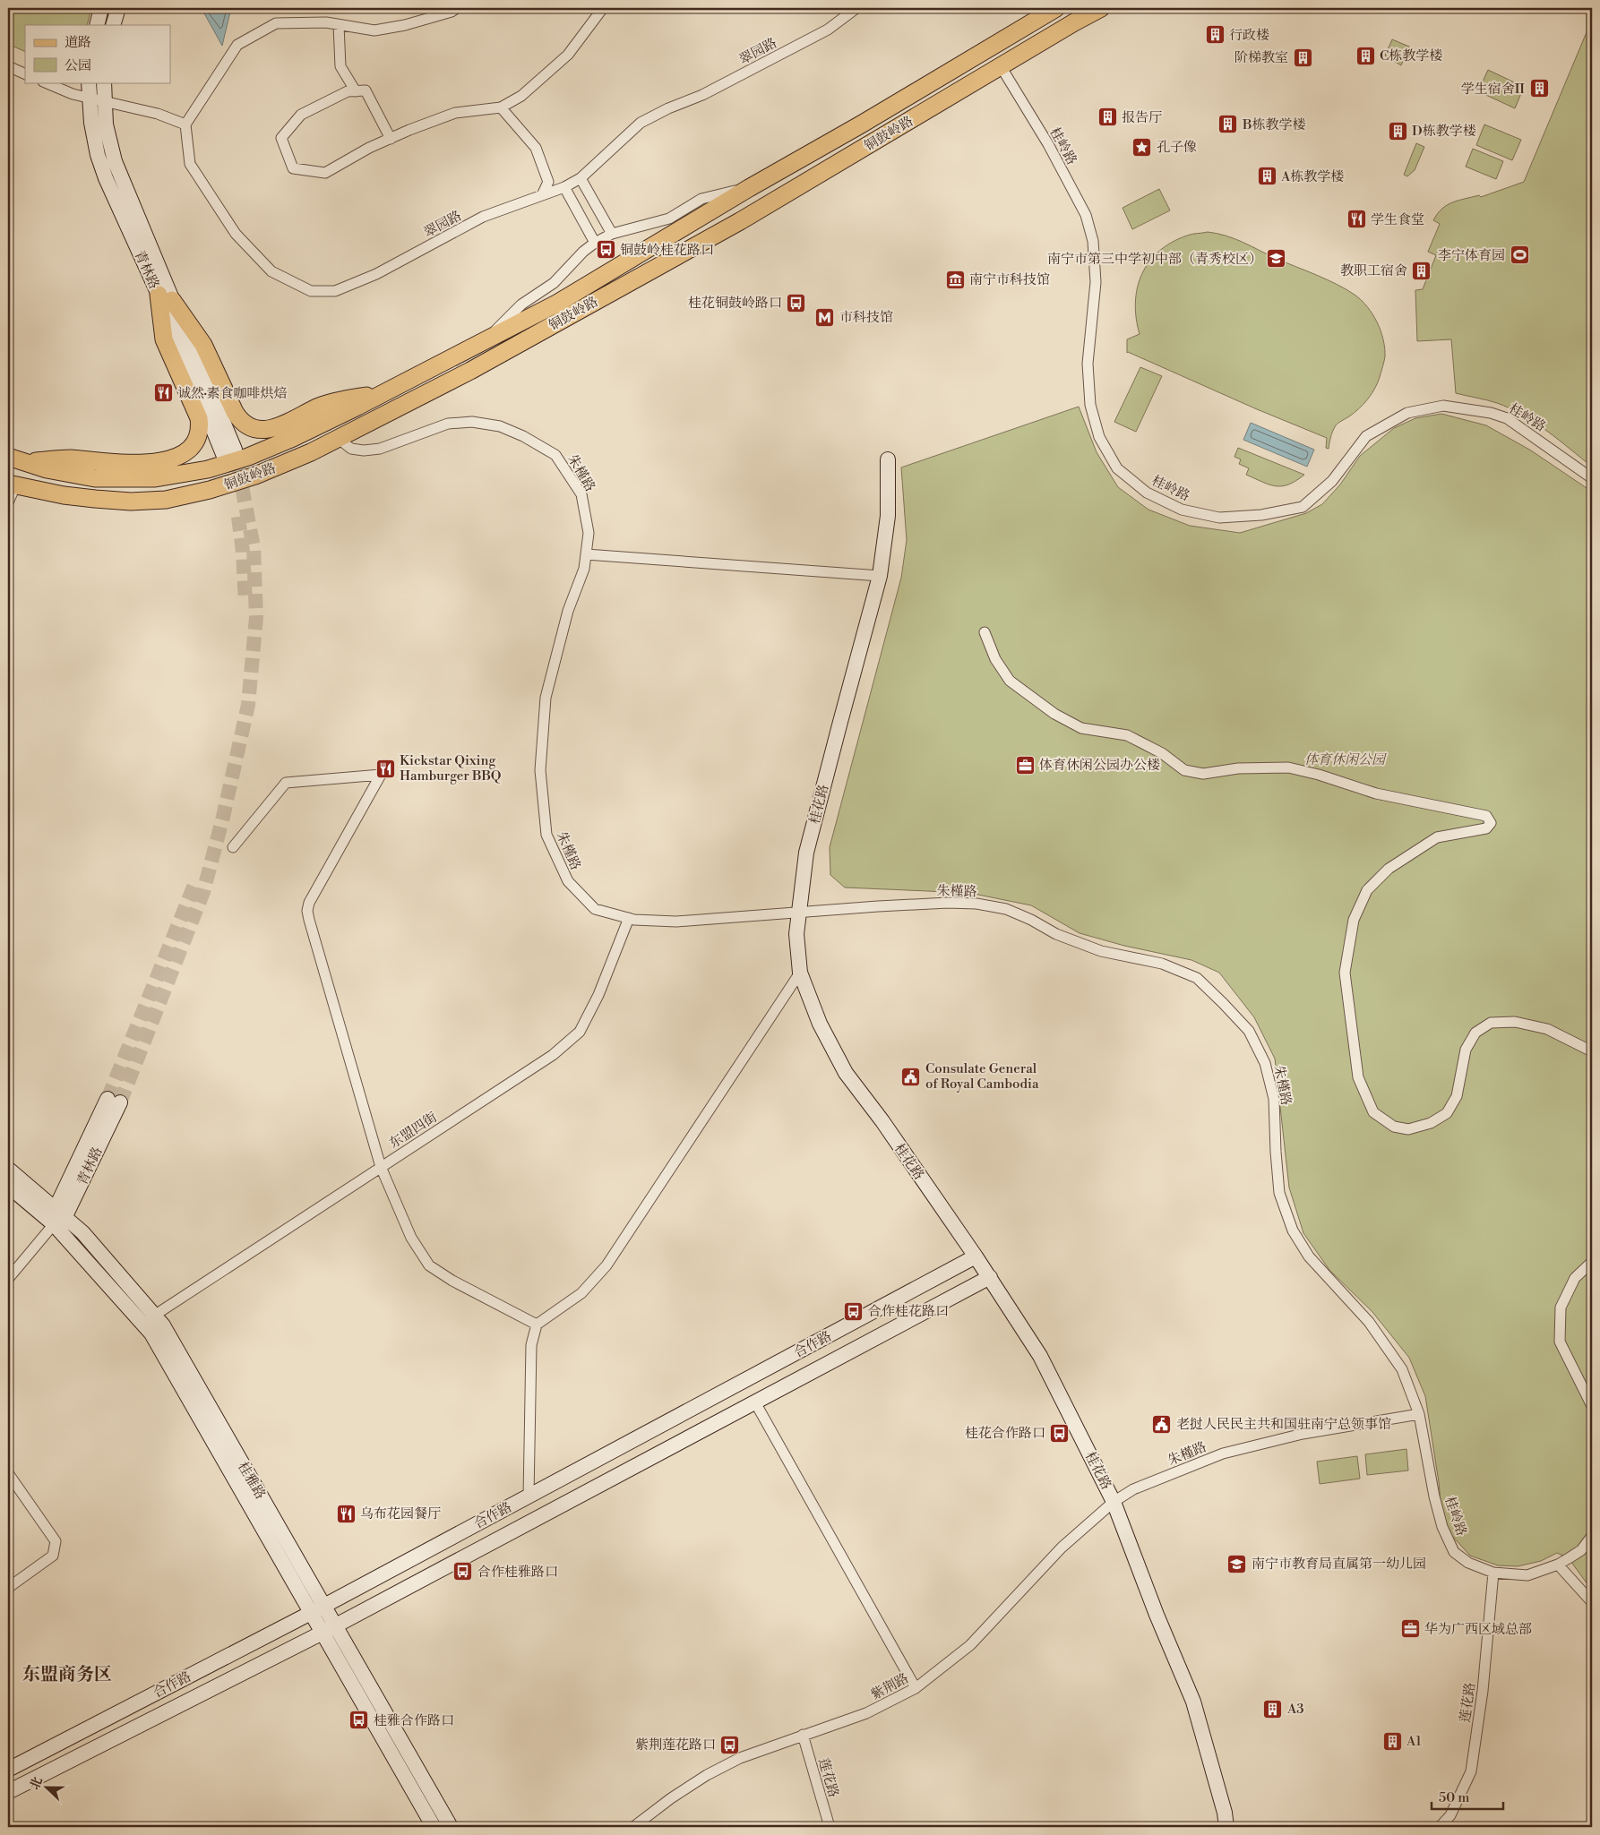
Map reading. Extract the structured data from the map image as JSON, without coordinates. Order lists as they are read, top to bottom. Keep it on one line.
{"streets":{"main road":["铜鼓岭路"],"street":["翠园路","桂岭路","青林路","朱槿路","桂花路","东盟四街","合作路","桂雅路","紫荆路","莲花路"]},"crossings":[["铜鼓岭路","桂岭路"],["铜鼓岭路","朱槿路"],["桂岭路","朱槿路"],["桂岭路","莲花路"],["青林路","桂雅路"],["朱槿路","桂花路"],["朱槿路","东盟四街"],["朱槿路","紫荆路"],["桂花路","合作路"],["桂花路","紫荆路"],["东盟四街","桂雅路"],["合作路","桂雅路"],["紫荆路","莲花路"]],"districts":["东盟商务区"],"parks":["体育休闲公园"],"places":{"building":["行政楼","C栋教学楼","阶梯教室","学生宿舍II","报告厅","B栋教学楼","D栋教学楼","A栋教学楼","教职工宿舍","A3","A1"],"place":["孔子像"],"restaurant":["学生食堂","诚然·素食咖啡烘焙","Kickstar Qixing Hamburger BBQ","乌布花园餐厅"],"bus stop":["铜鼓岭桂花路口","桂花铜鼓岭路口","合作桂花路口","桂花合作路口","合作桂雅路口","桂雅合作路口","紫荆莲花路口"],"sports":["李宁体育园"],"school or university":["南宁市第三中学初中部（青秀校区）","南宁市教育局直属第一幼儿园"],"museum":["南宁市科技馆"],"metro station":["市科技馆"],"office":["体育休闲公园办公楼","华为广西区域总部"],"public building":["Consulate General of Royal Cambodia","老挝人民民主共和国驻南宁总领事馆"]},"legend":["道路","公园"],"scale_bar":"50 m","north":"left"}
